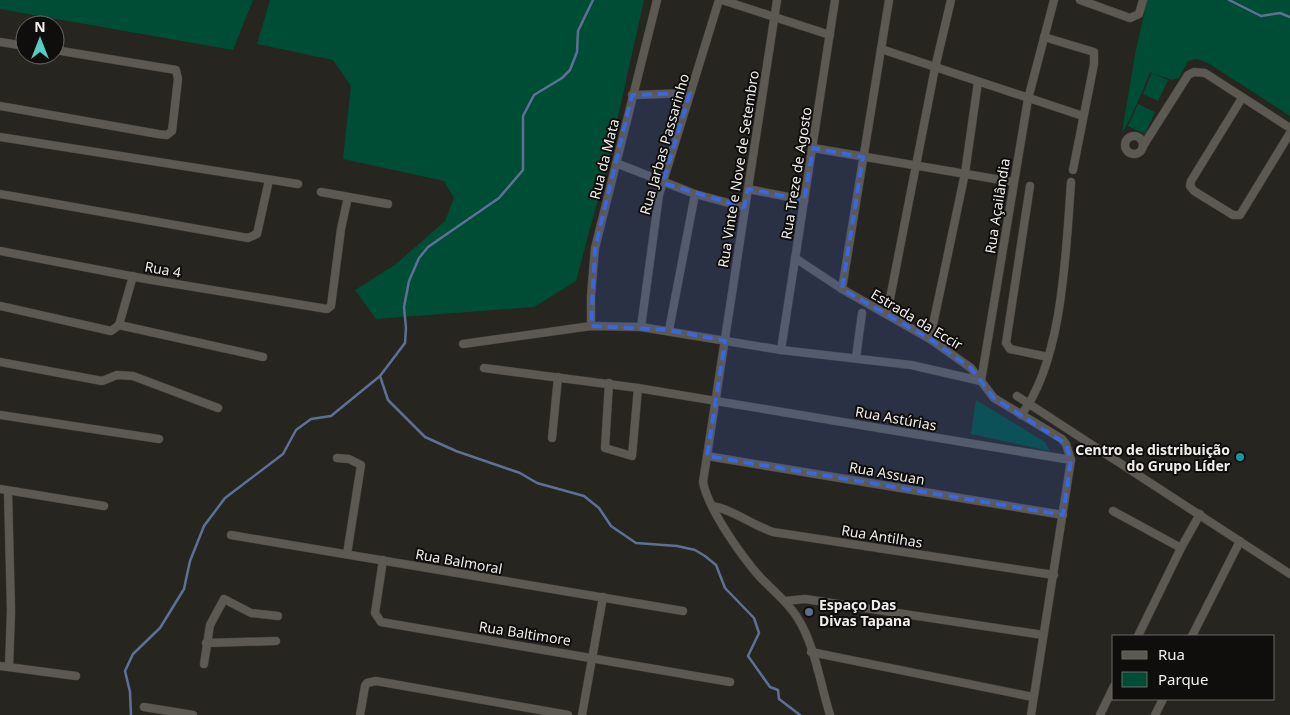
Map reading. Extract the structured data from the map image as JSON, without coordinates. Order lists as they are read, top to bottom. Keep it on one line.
{"streets":{"street":["Rua Jarbas Passarinho","Rua da Mata","Rua Vinte e Nove de Setembro","Rua Treze de Agosto","Rua Açailândia","Rua 4","Estrada da Eccir","Rua Astúrias","Rua Assuan","Rua Antilhas","Rua Balmoral","Rua Baltimore"]},"crossings":[["Rua Vinte e Nove de Setembro","Rua Astúrias"],["Rua Vinte e Nove de Setembro","Rua Assuan"],["Rua Vinte e Nove de Setembro","Rua Antilhas"],["Rua Treze de Agosto","Estrada da Eccir"],["Rua Açailândia","Estrada da Eccir"],["Estrada da Eccir","Rua Astúrias"],["Rua Balmoral","Rua Baltimore"]],"places":["Centro de distribuição do Grupo Líder","Espaço Das Divas Tapana"],"legend":["Rua","Parque"],"north":"top"}
